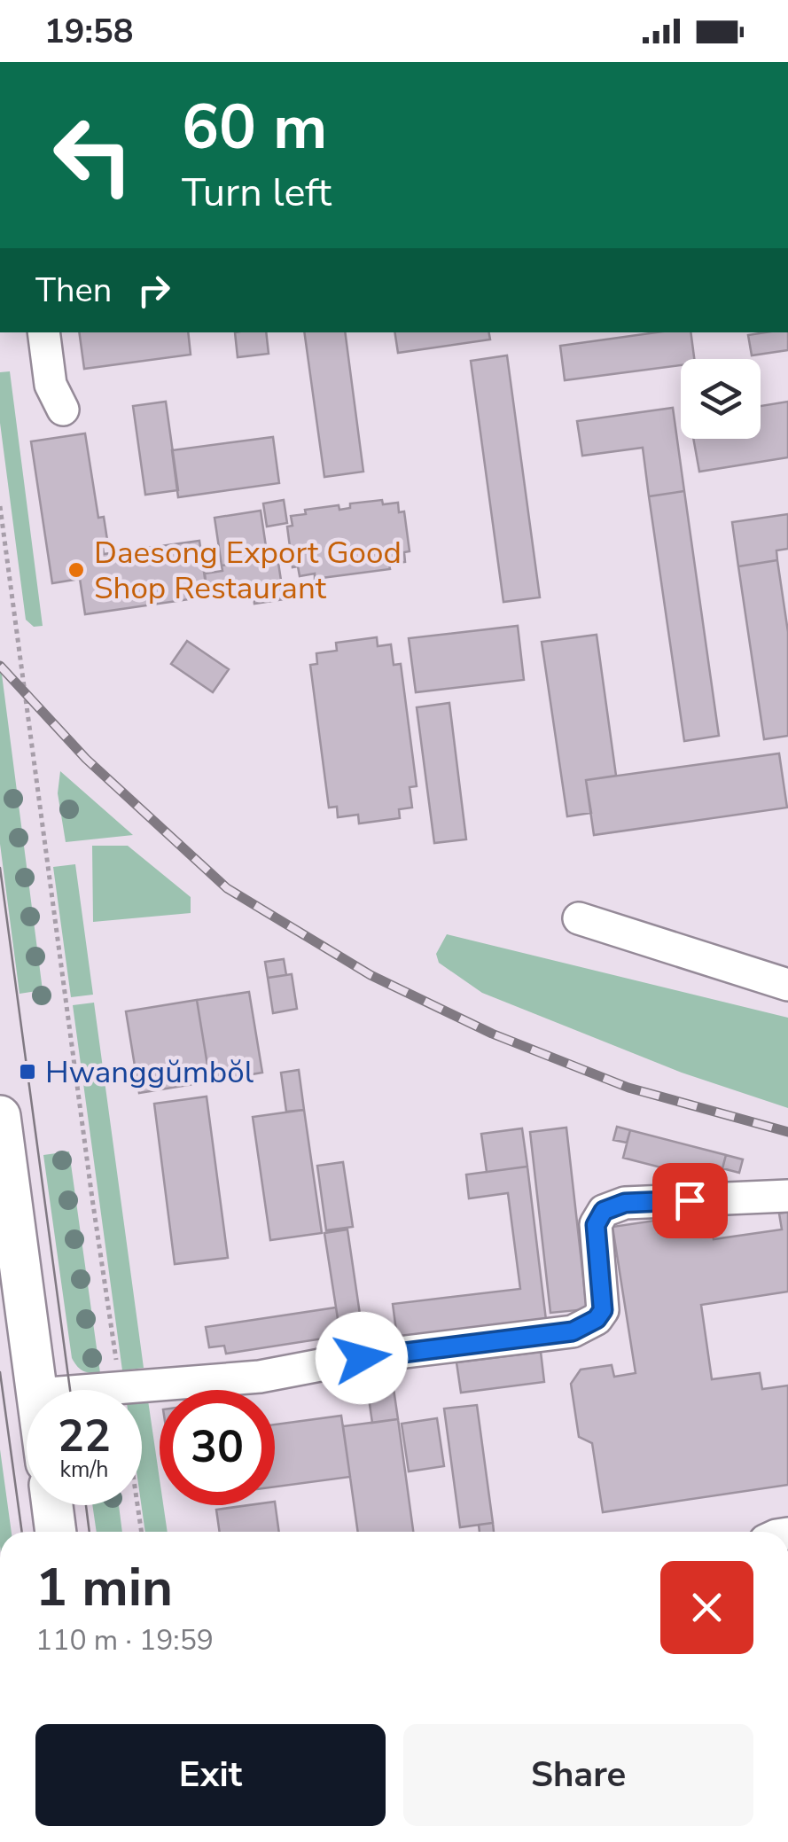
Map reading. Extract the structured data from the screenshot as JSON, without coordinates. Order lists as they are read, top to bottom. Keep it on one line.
{"places":{"other":["Daesong Export Good Shop Restaurant"],"transit":["Hwanggŭmbŏl"]},"page":{"status":"19:58","turn":["60 m","Turn left"],"then":"Then","speed":"22 km/h","limit":"30","heading":["1 min","110 m · 19:59"],"buttons":["Exit","Share"]}}
